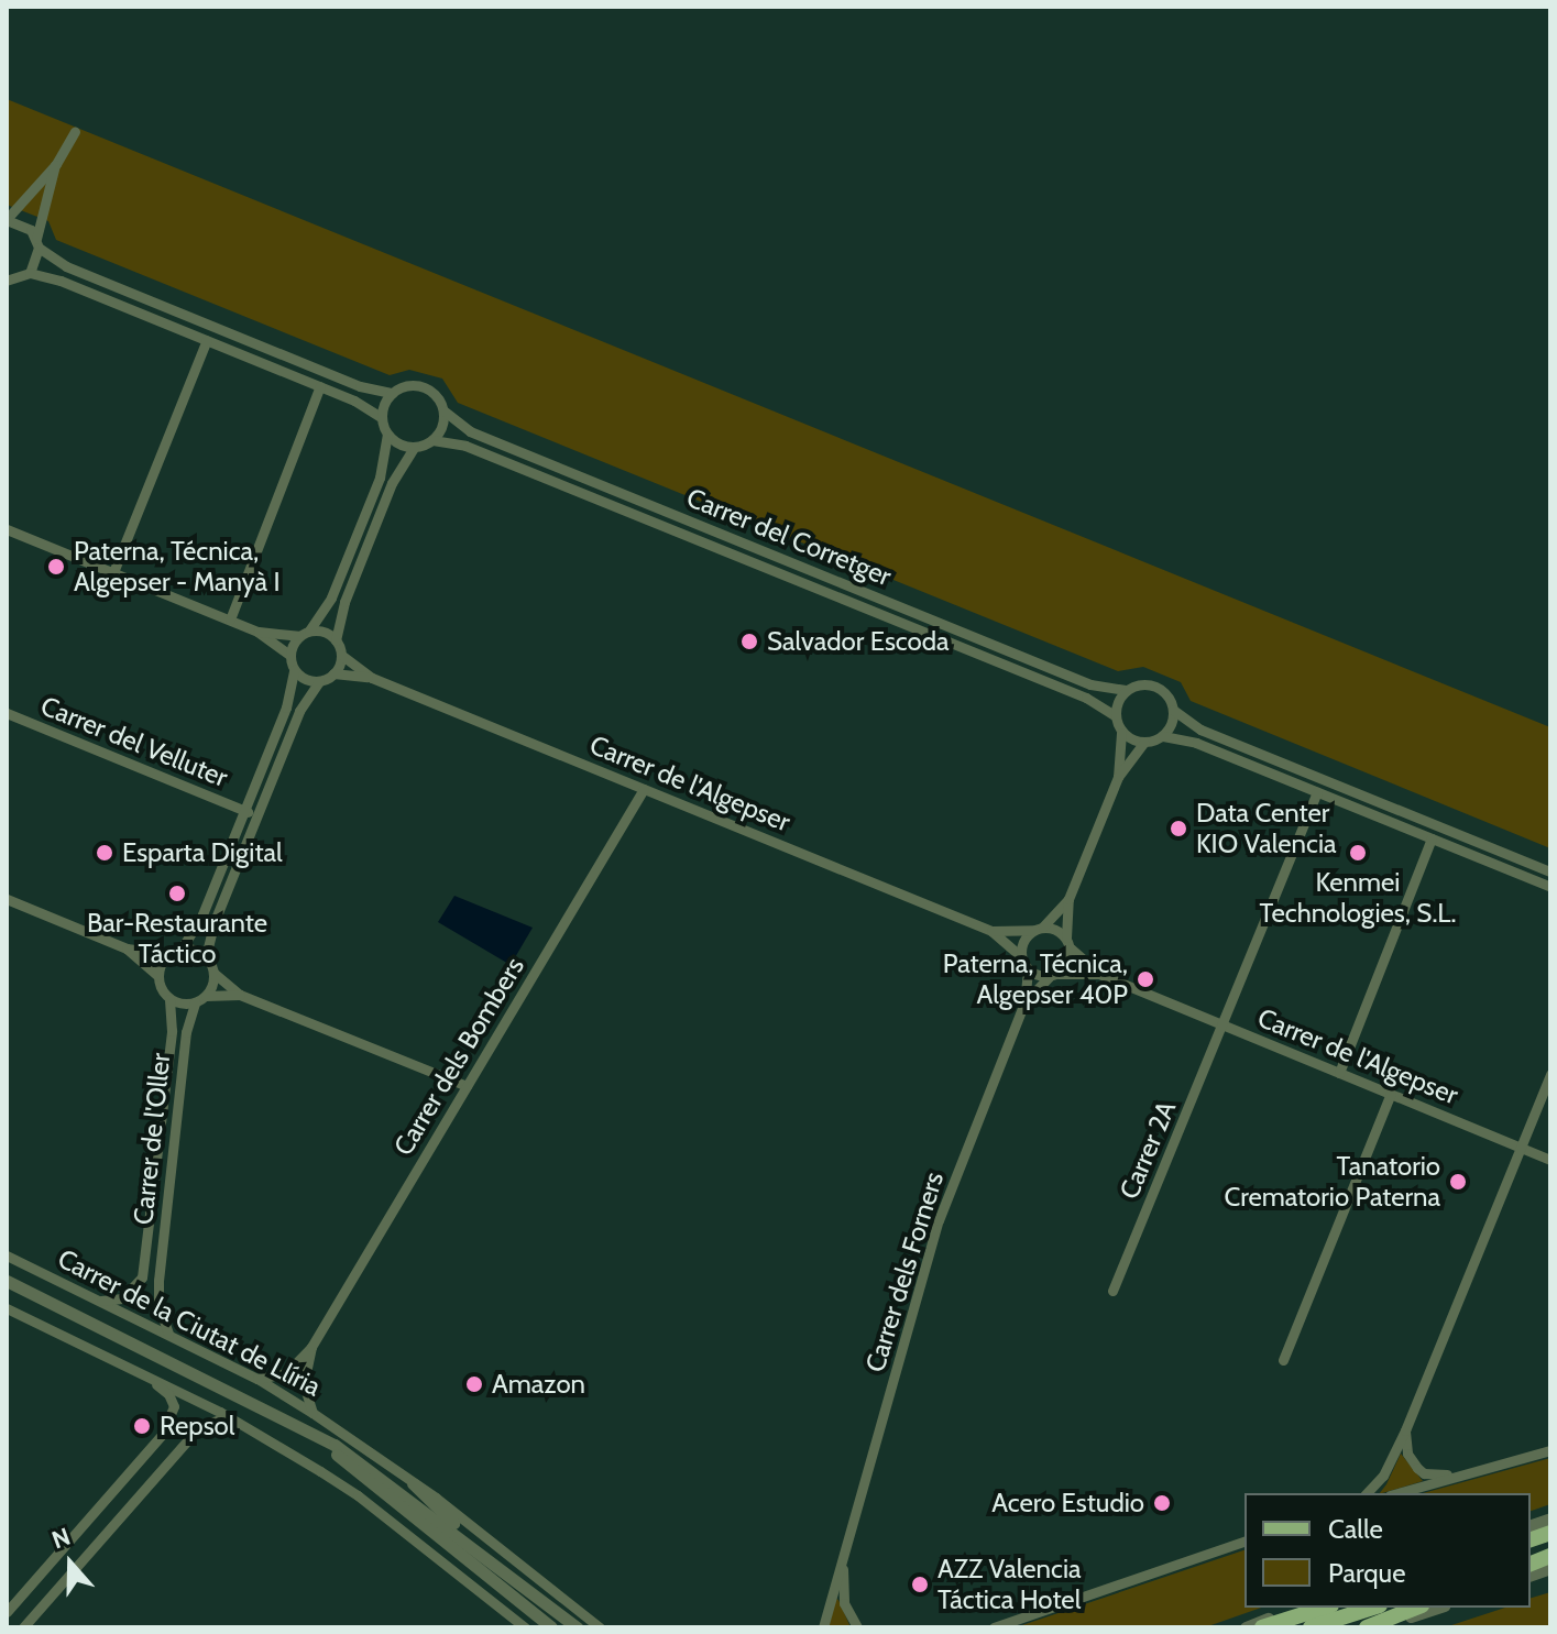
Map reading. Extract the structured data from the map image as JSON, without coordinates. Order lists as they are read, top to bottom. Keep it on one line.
{"streets":{"street":["Carrer del Corretger","Carrer del Velluter","Carrer de l'Algepser","Carrer dels Bombers","Carrer de l'Oller","Carrer 2A","Carrer dels Forners","Carrer de la Ciutat de Llíria"]},"crossings":[["Carrer de l'Algepser","Carrer dels Bombers"],["Carrer de l'Algepser","Carrer 2A"],["Carrer dels Bombers","Carrer de la Ciutat de Llíria"],["Carrer de l'Oller","Carrer de la Ciutat de Llíria"]],"places":["Paterna, Técnica, Algepser - Manyà I","Salvador Escoda","Data Center KIO Valencia","Esparta Digital","Kenmei Technologies, S.L.","Bar-Restaurante Táctico","Paterna, Técnica, Algepser 40P","Tanatorio Crematorio Paterna","Amazon","Repsol","Acero Estudio","AZZ Valencia Táctica Hotel"],"legend":["Calle","Parque"],"north":"top"}
